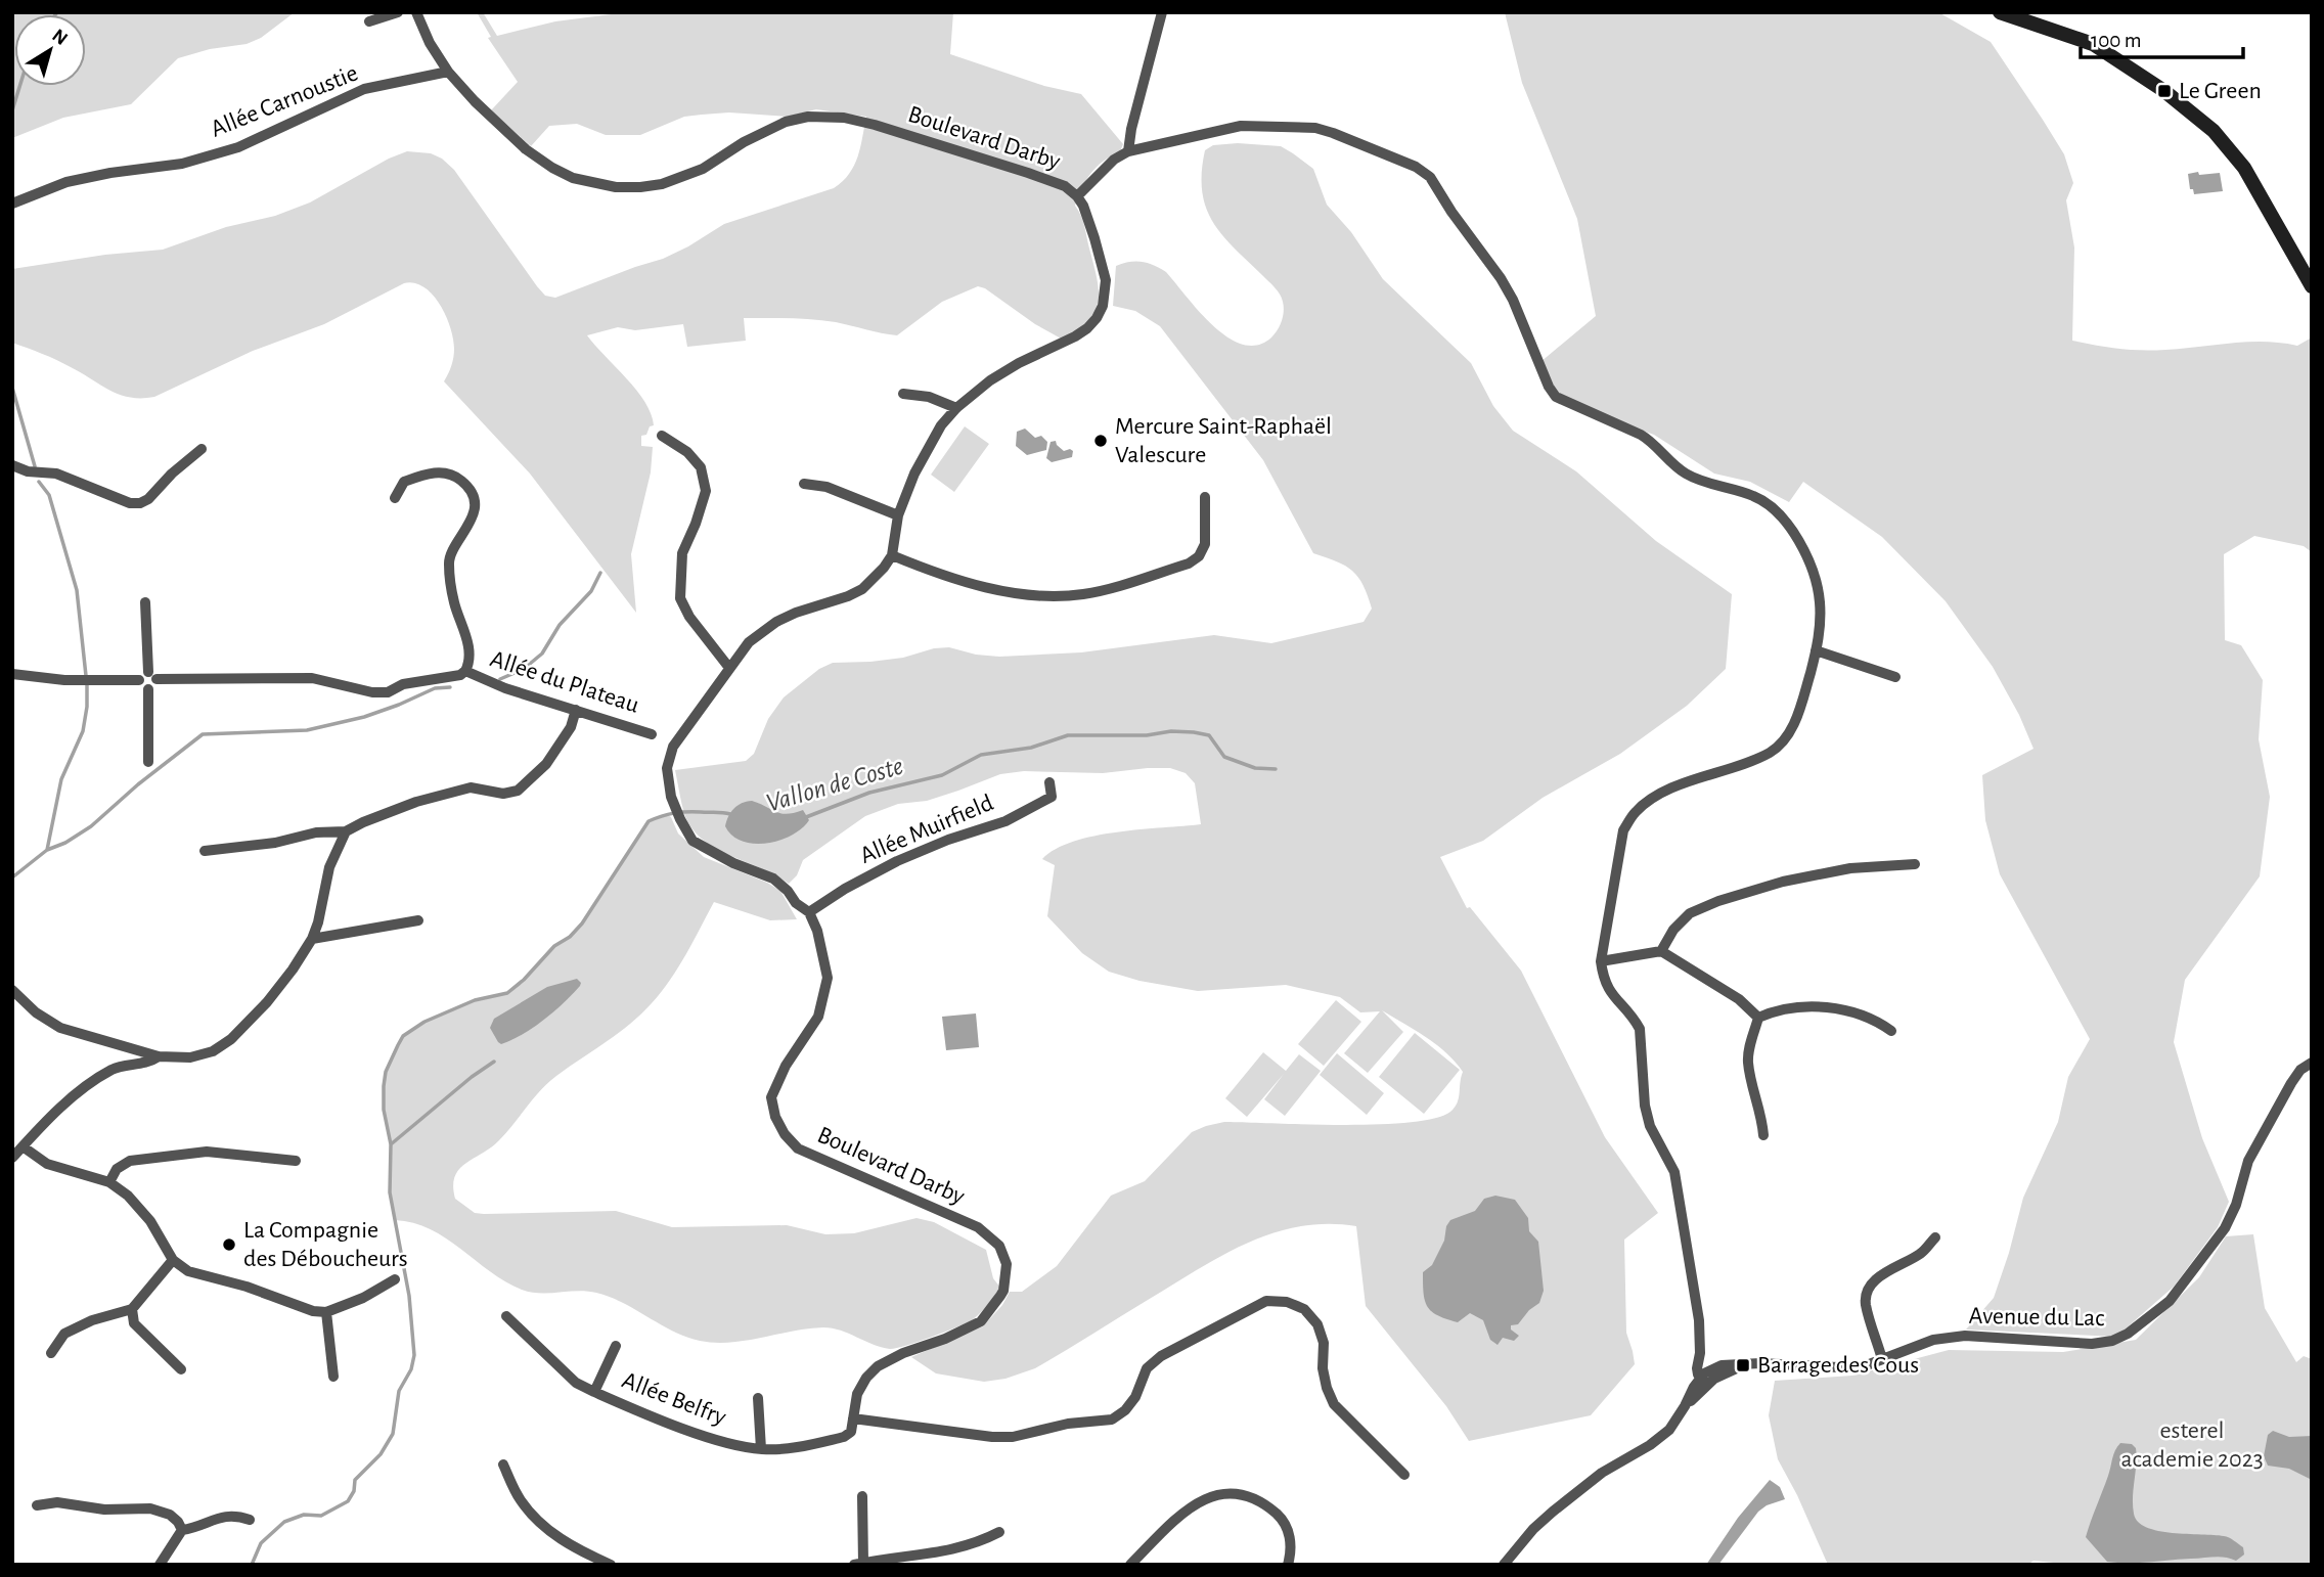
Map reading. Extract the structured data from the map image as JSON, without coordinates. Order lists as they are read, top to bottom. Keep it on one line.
{"streets":{"street":["Allée Carnoustie","Boulevard Darby","Allée du Plateau","Allée Muirfield","Avenue du Lac","Allée Belfry"]},"crossings":[["Allée Carnoustie","Boulevard Darby"],["Boulevard Darby","Allée Muirfield"],["Boulevard Darby","Allée Belfry"]],"water":["Vallon de Coste"],"parks":["esterel academie 2023"],"places":{"transit":["Le Green","Barrage des Cous"],"other":["Mercure Saint-Raphaël Valescure","La Compagnie des Déboucheurs"]},"scale_bar":"100 m","north":"top right"}
